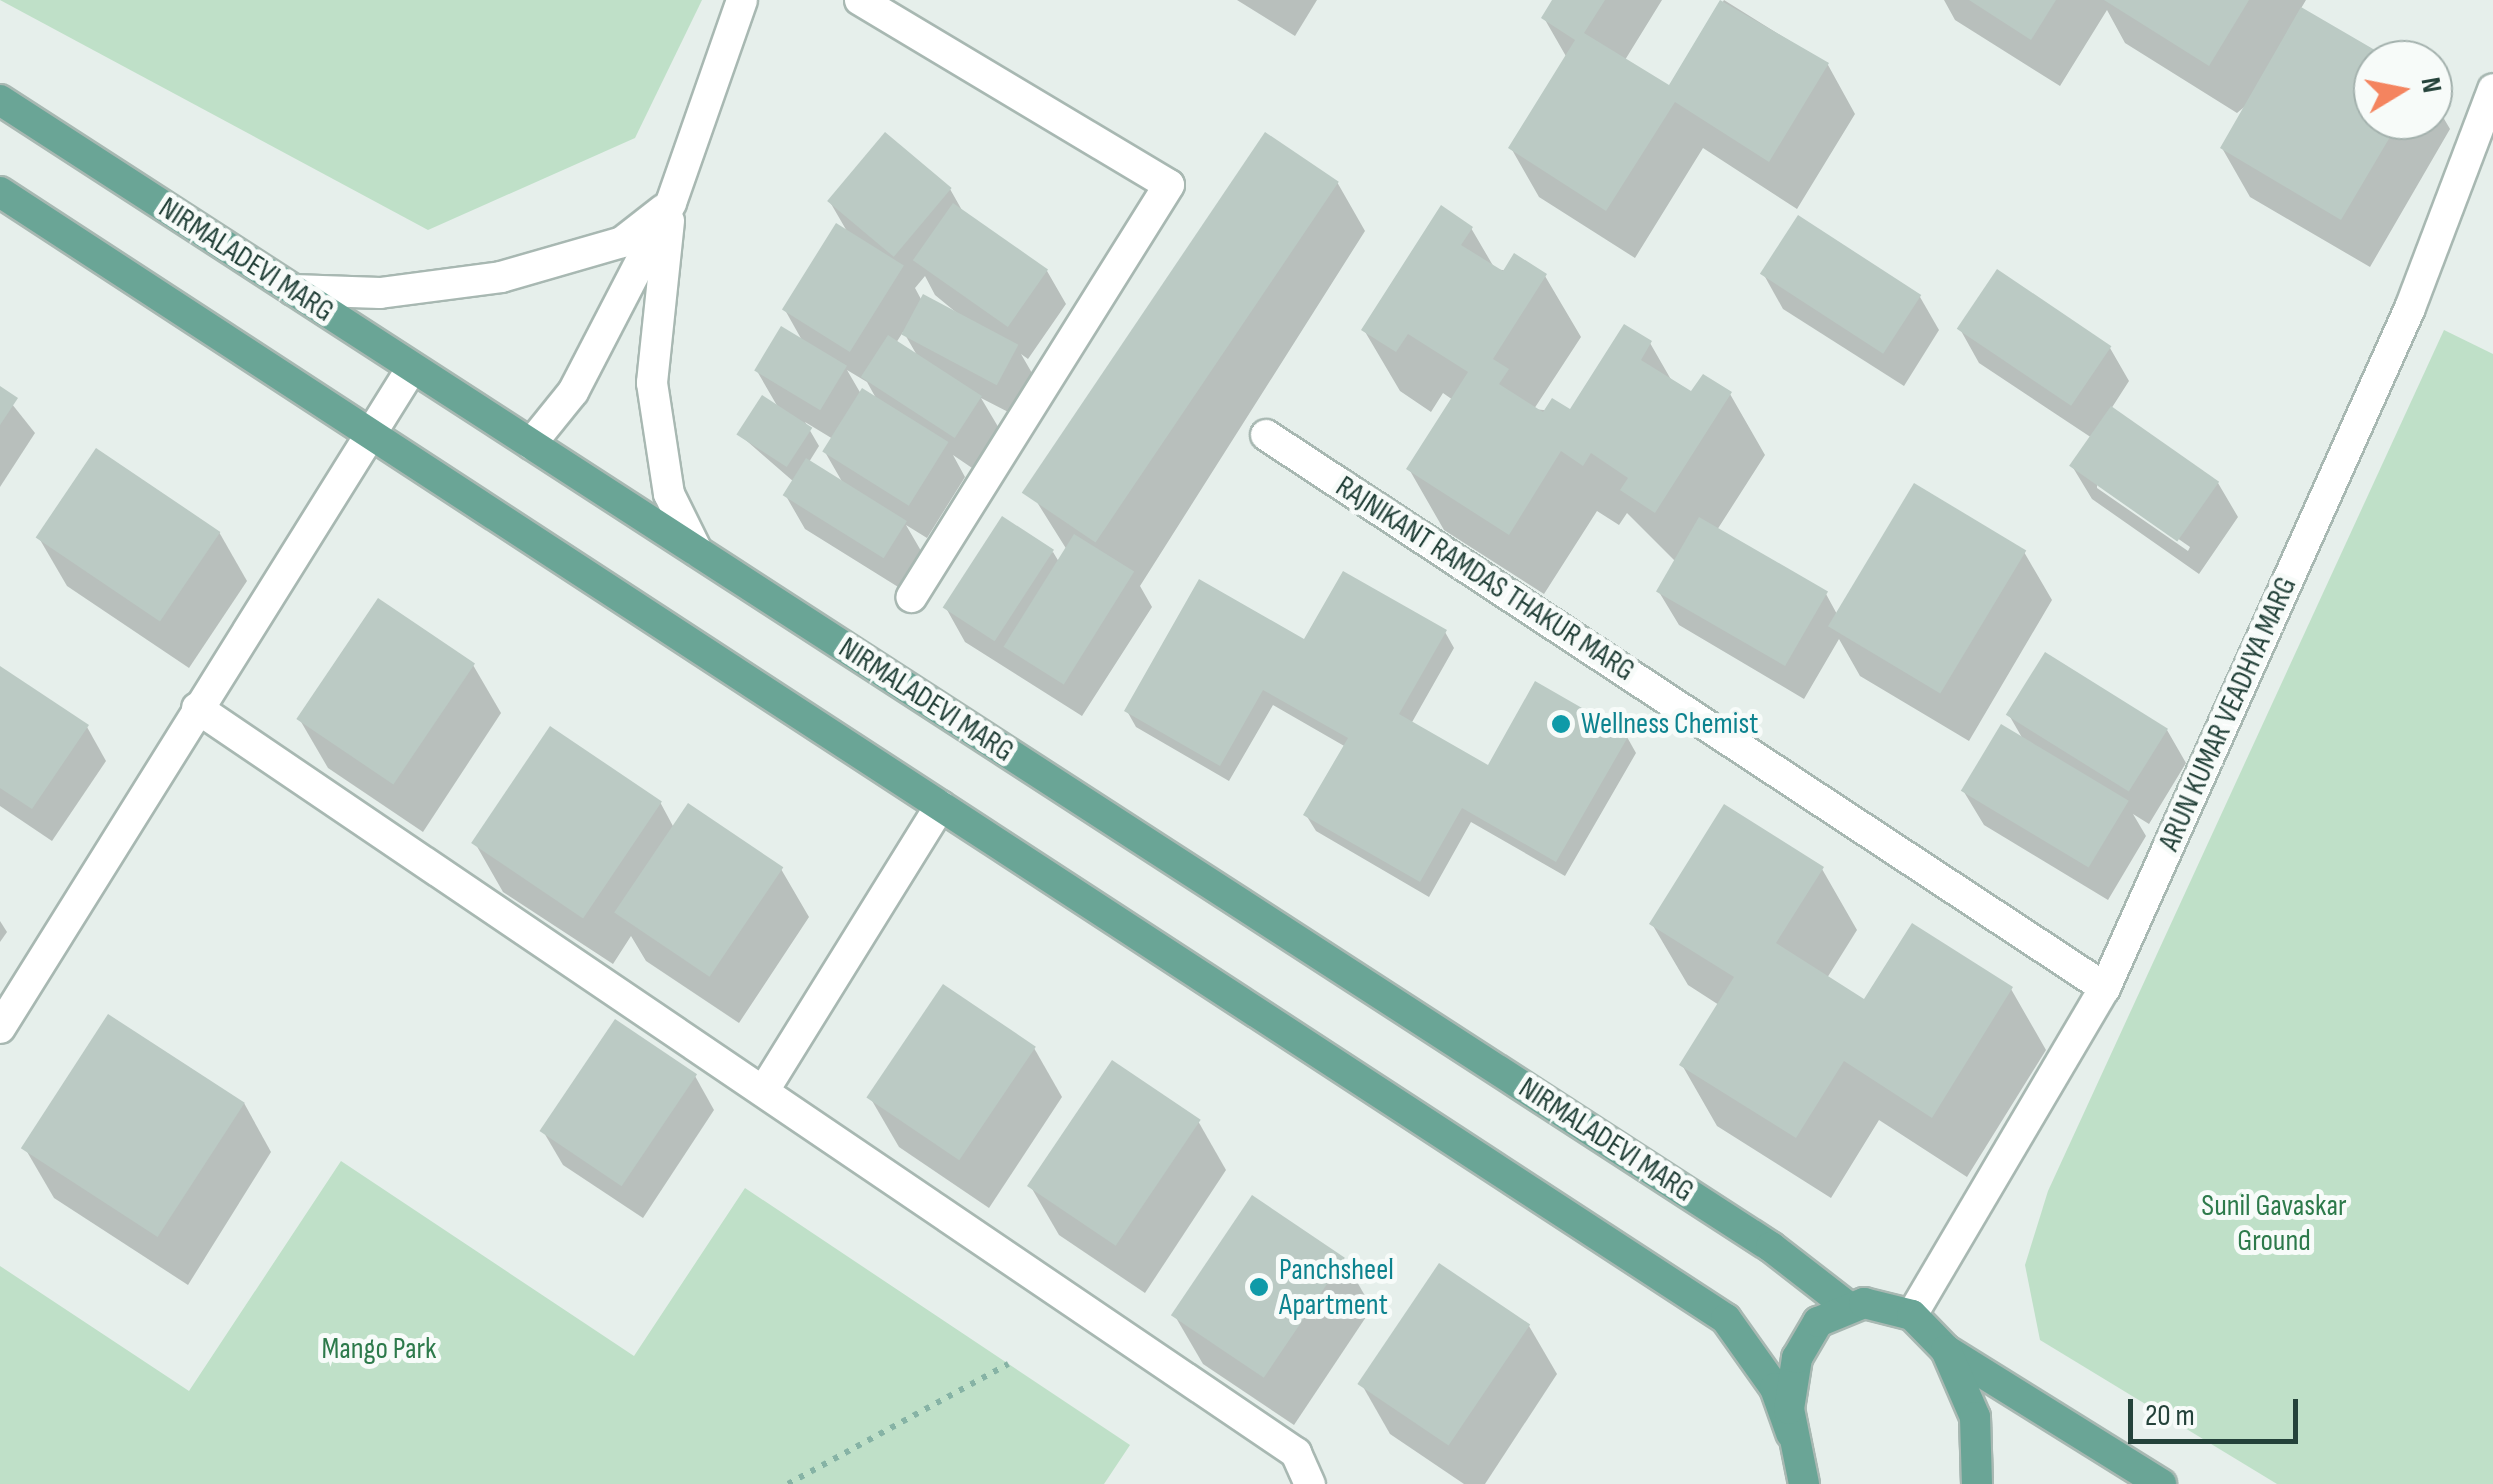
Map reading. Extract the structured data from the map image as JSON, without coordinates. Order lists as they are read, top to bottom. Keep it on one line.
{"streets":{"main road":["NIRMALADEVI MARG"],"street":["RAJNIKANT RAMDAS THAKUR MARG","ARUN KUMAR VEADHYA MARG"]},"crossings":[["RAJNIKANT RAMDAS THAKUR MARG","ARUN KUMAR VEADHYA MARG"]],"parks":["Sunil Gavaskar Ground","Mango Park"],"places":["Wellness Chemist","Panchsheel Apartment"],"scale_bar":"20 m","north":"right"}
